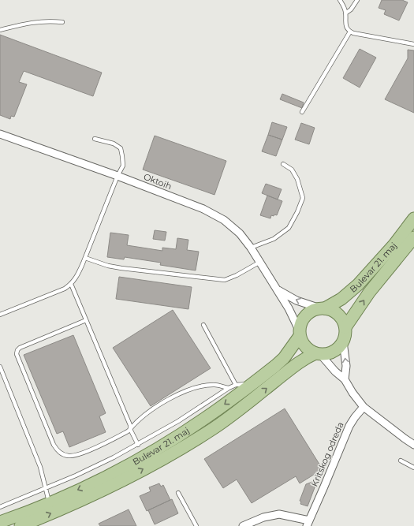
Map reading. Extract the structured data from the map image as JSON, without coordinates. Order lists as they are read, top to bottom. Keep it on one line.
{"streets":{"main road":["Bulevar 21. maj"],"street":["Oktoih","Kritskog odreda"]},"crossings":[["Oktoih","Bulevar 21. maj"]]}
